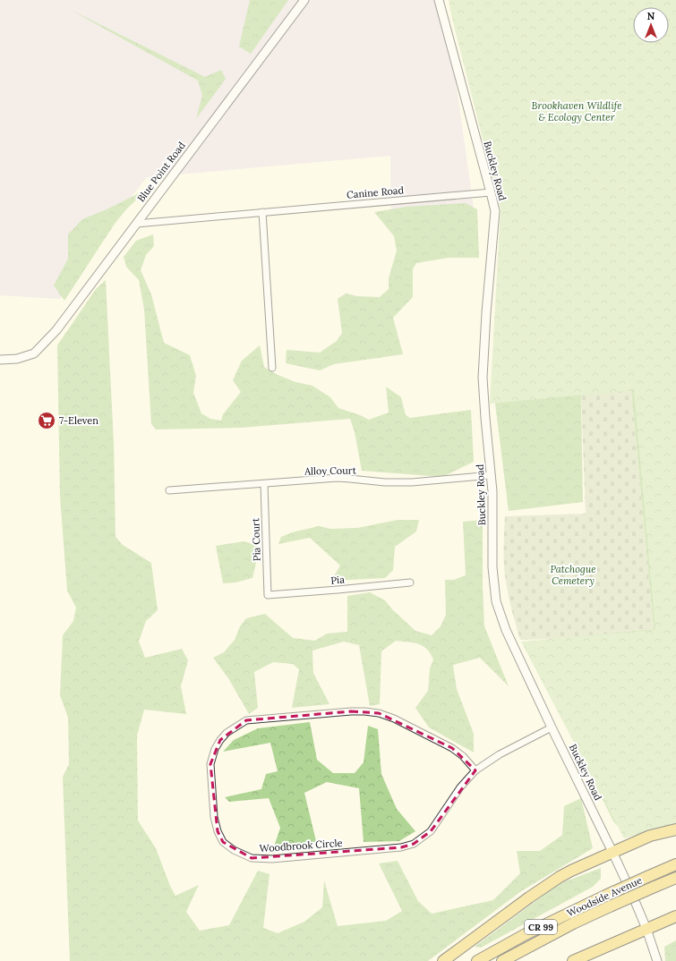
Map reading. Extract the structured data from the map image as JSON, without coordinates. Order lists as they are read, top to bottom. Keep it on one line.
{"streets":{"main road":["Woodside Avenue","CR 99"],"street":["Buckley Road","Blue Point Road","Canine Road","Alloy Court","Pia Court","Pia","Woodbrook Circle"]},"crossings":[["Buckley Road","Canine Road"],["Buckley Road","Alloy Court"],["Buckley Road","Woodbrook Circle"],["Blue Point Road","Canine Road"],["Alloy Court","Pia Court"],["Pia Court","Pia"]],"parks":["Brookhaven Wildlife & Ecology Center","Patchogue Cemetery"],"places":{"supermarket":["7-Eleven"]},"north":"top"}
